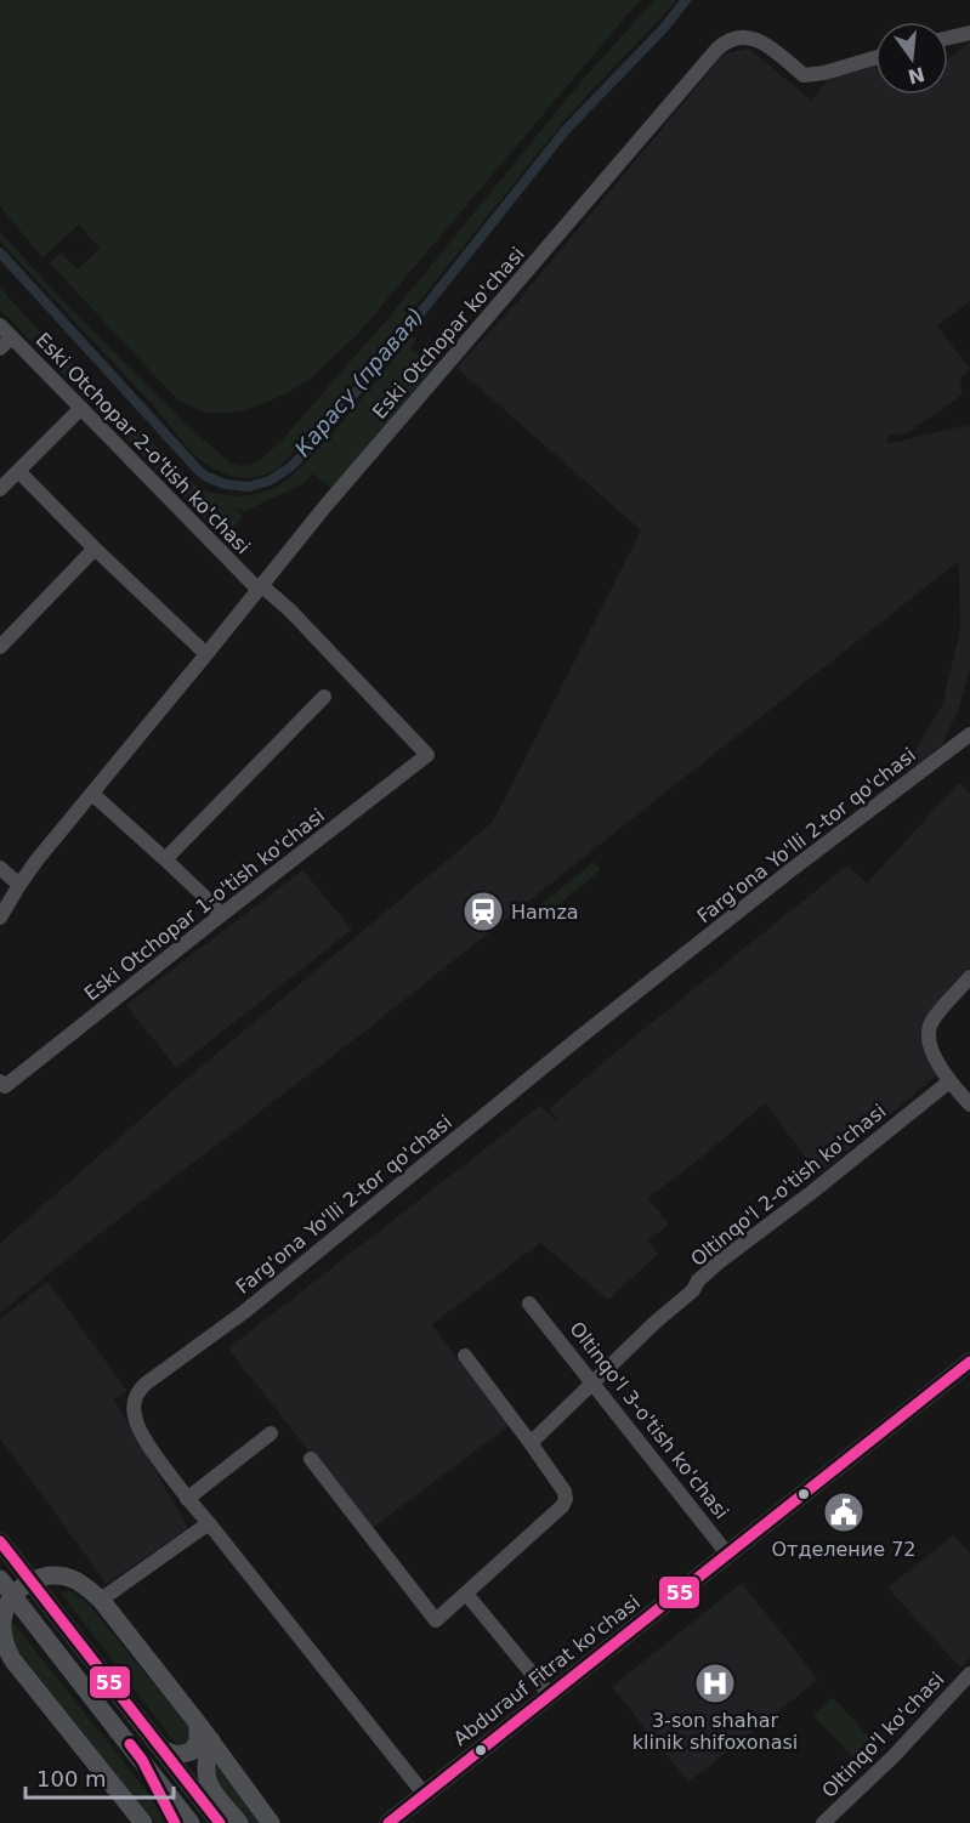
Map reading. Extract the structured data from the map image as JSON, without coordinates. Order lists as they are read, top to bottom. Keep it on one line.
{"streets":{"main road":["Abdurauf Fitrat ko'chasi"],"street":["Eski Otchopar ko'chasi","Eski Otchopar 2-o'tish ko'chasi","Farg'ona Yo'lli 2-tor qo'chasi","Eski Otchopar 1-o'tish ko'chasi","Oltinqo'l 2-o'tish ko'chasi","Oltinqo'l 3-o'tish ko'chasi","Oltinqo'l ko'chasi"]},"crossings":[["Eski Otchopar ko'chasi","Eski Otchopar 2-o'tish ko'chasi"],["Eski Otchopar 2-o'tish ko'chasi","Eski Otchopar 1-o'tish ko'chasi"],["Farg'ona Yo'lli 2-tor qo'chasi","Abdurauf Fitrat ko'chasi"],["Oltinqo'l 2-o'tish ko'chasi","Oltinqo'l 3-o'tish ko'chasi"],["Oltinqo'l 3-o'tish ko'chasi","Abdurauf Fitrat ko'chasi"]],"water":["Карасу (правая)"],"places":{"station":["Hamza"],"public building":["Отделение 72"],"hospital":["3-son shahar klinik shifoxonasi"]},"lines":["transit line 55"],"scale_bar":"100 m","north":"bottom"}
